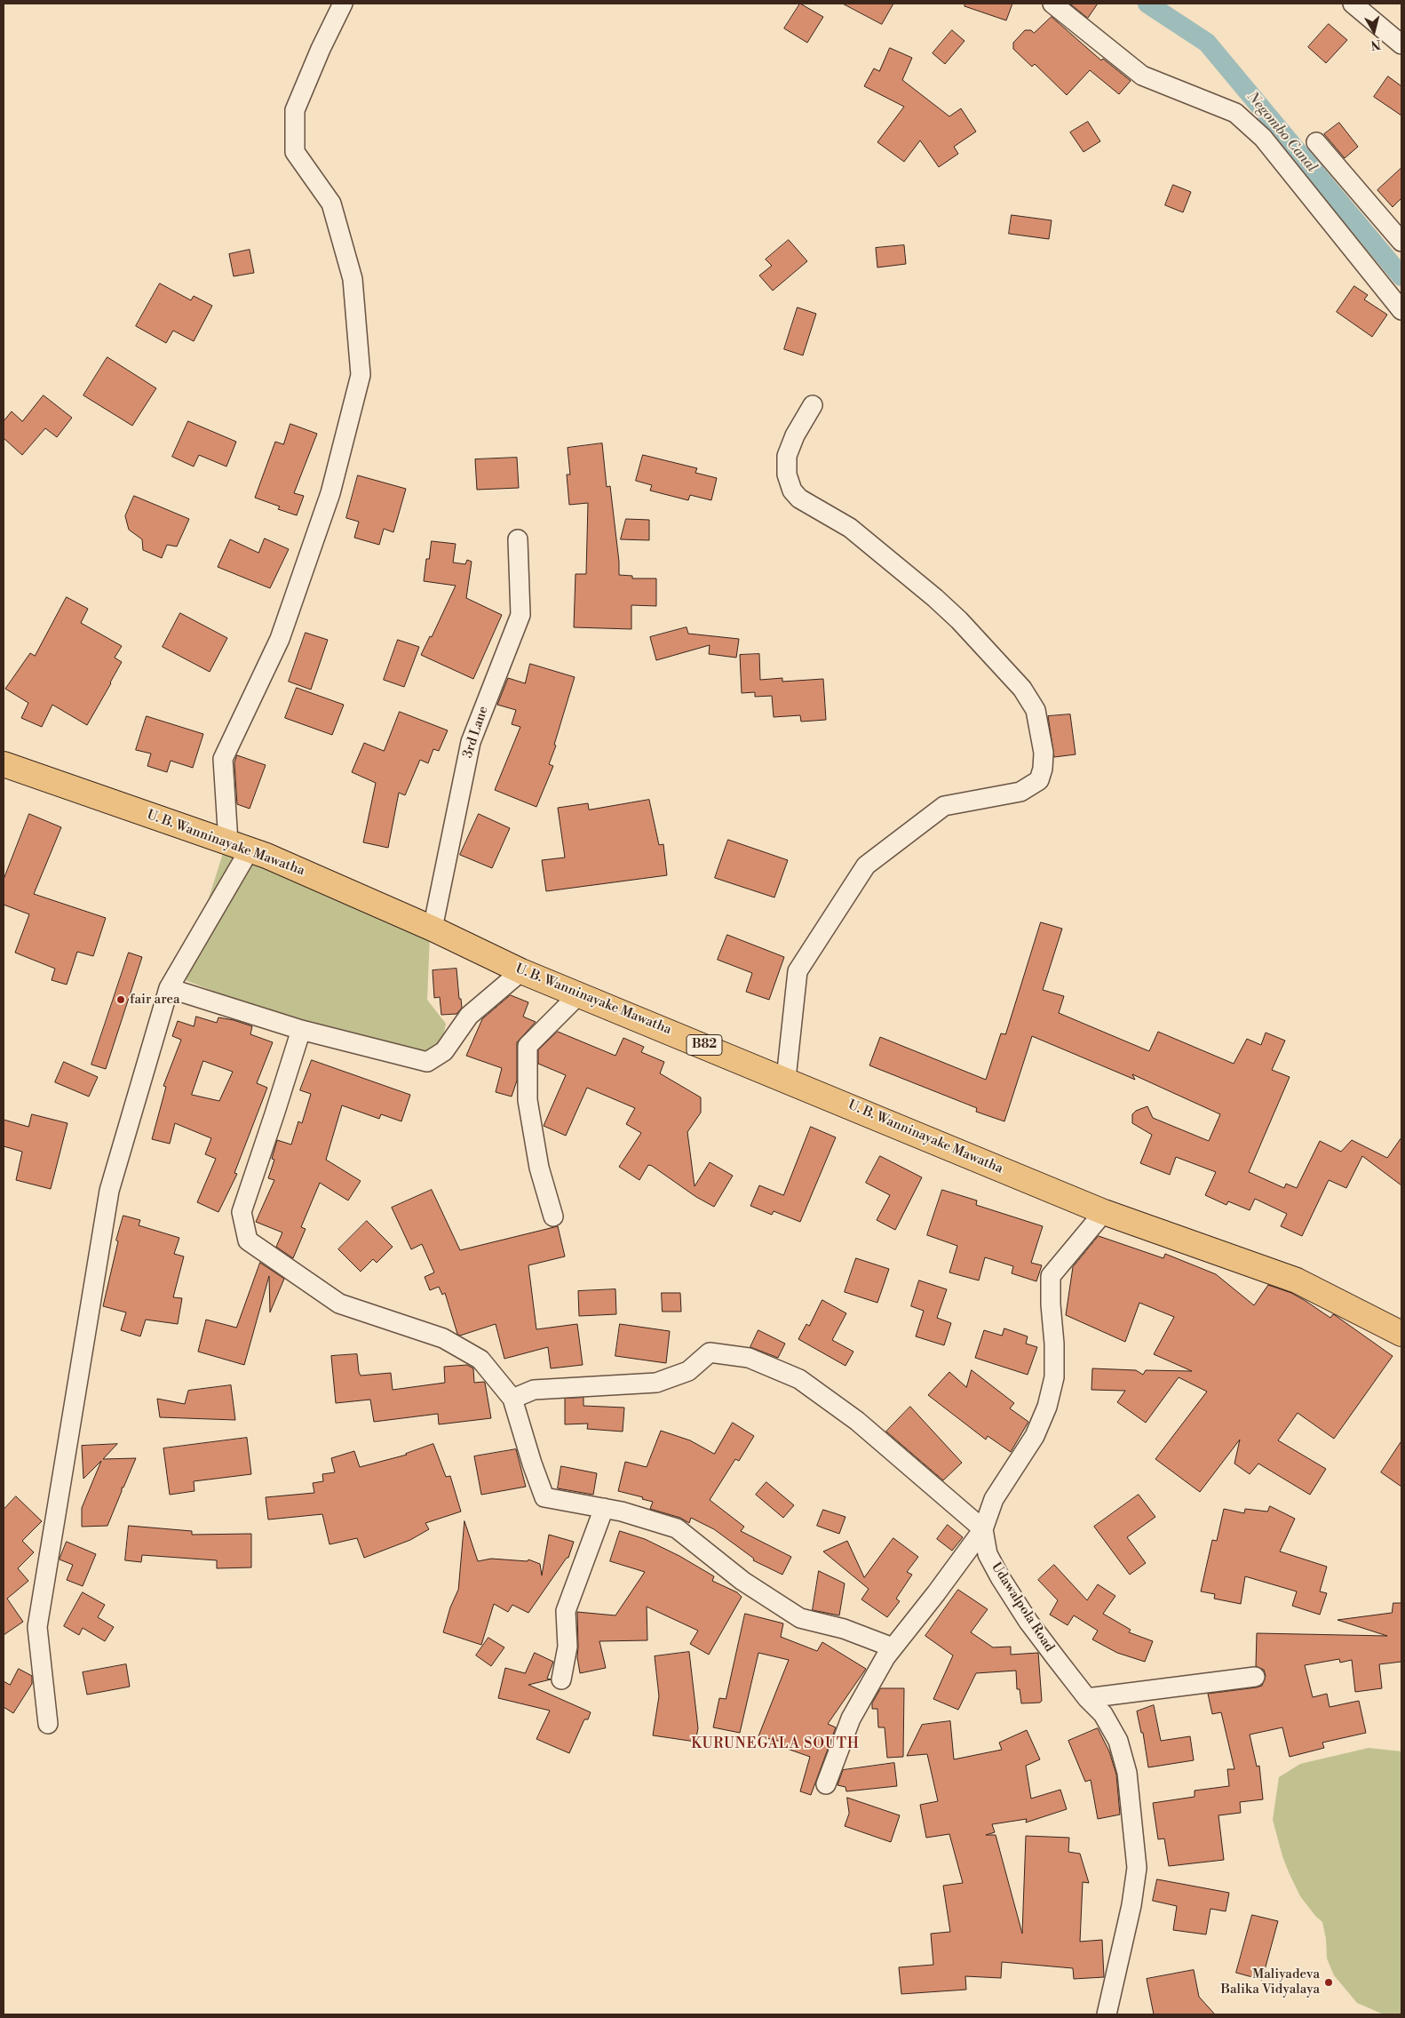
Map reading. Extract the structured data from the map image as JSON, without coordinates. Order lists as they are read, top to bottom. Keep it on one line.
{"streets":{"main road":["U. B. Wanninayake Mawatha","B82"],"street":["3rd Lane","Udawalpola Road"]},"crossings":[["3rd Lane","U. B. Wanninayake Mawatha"],["U. B. Wanninayake Mawatha","Udawalpola Road"]],"districts":["KURUNEGALA SOUTH"],"water":["Negombo Canal"],"places":["fair area","Maliyadeva Balika Vidyalaya"],"north":"bottom"}
